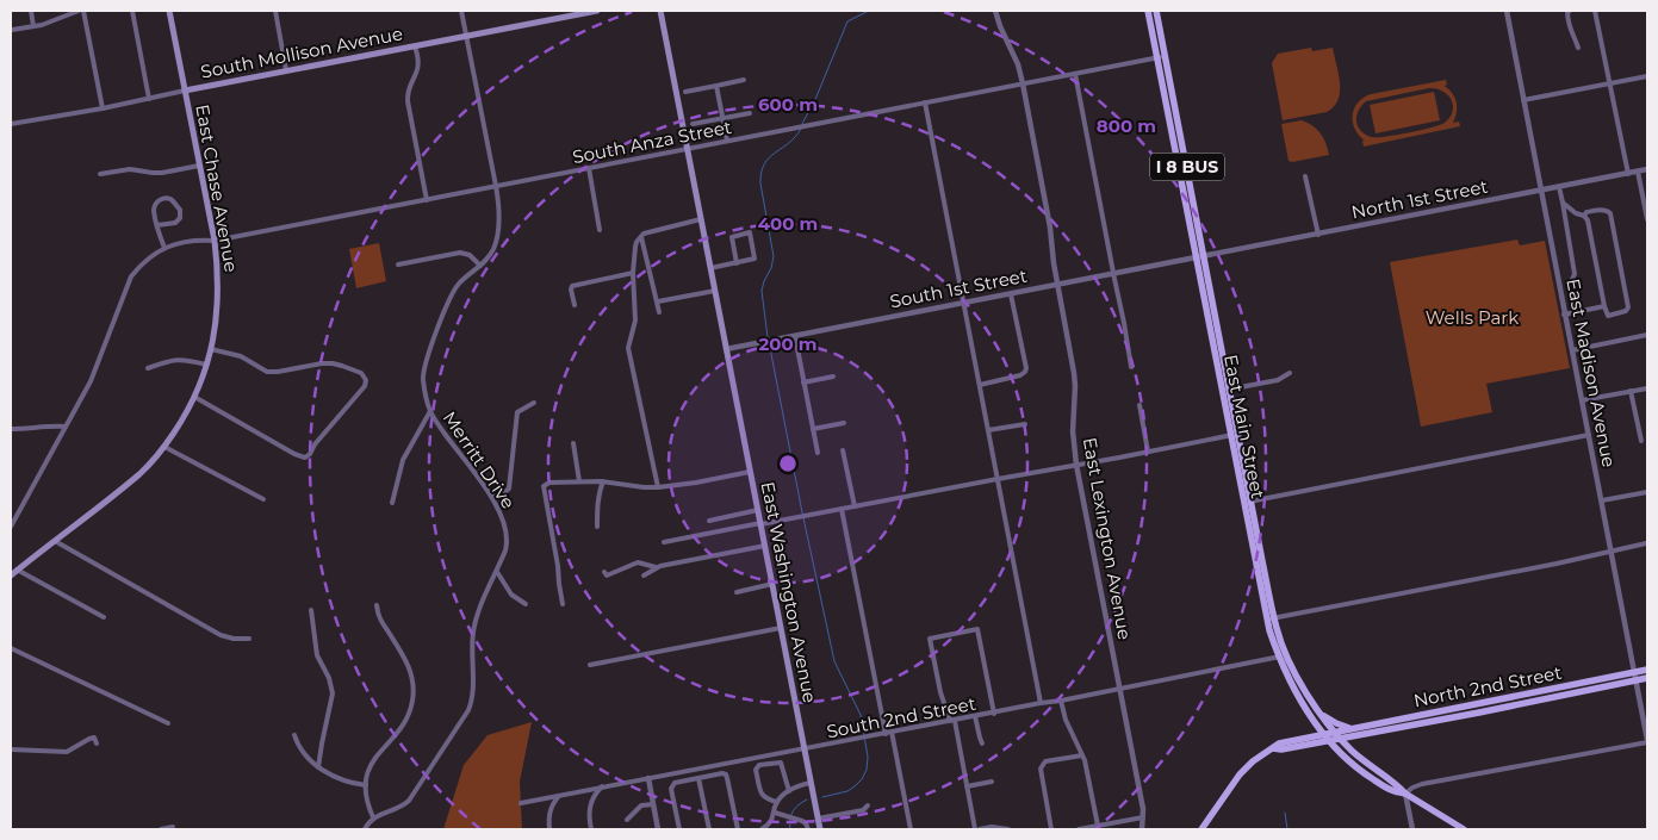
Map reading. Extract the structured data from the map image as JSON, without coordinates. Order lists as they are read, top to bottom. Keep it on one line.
{"streets":{"main road":["South Mollison Avenue","I 8 BUS","East Chase Avenue","East Main Street","East Washington Avenue","North 2nd Street"],"street":["South Anza Street","North 1st Street","South 1st Street","East Madison Avenue","Merritt Drive","East Lexington Avenue","South 2nd Street"]},"crossings":[["South Mollison Avenue","East Chase Avenue"],["South Mollison Avenue","Merritt Drive"],["South Anza Street","East Chase Avenue"],["South Anza Street","East Main Street"],["South Anza Street","Merritt Drive"],["South Anza Street","East Lexington Avenue"],["South Anza Street","East Washington Avenue"],["North 1st Street","South 1st Street"],["North 1st Street","East Madison Avenue"],["North 1st Street","East Main Street"],["South 1st Street","East Main Street"],["South 1st Street","East Lexington Avenue"],["South 1st Street","East Washington Avenue"],["East Madison Avenue","North 2nd Street"],["East Main Street","North 2nd Street"],["East Main Street","South 2nd Street"],["East Lexington Avenue","South 2nd Street"],["East Washington Avenue","South 2nd Street"]],"parks":["Wells Park"],"rings":["600 m","800 m","400 m","200 m"]}
